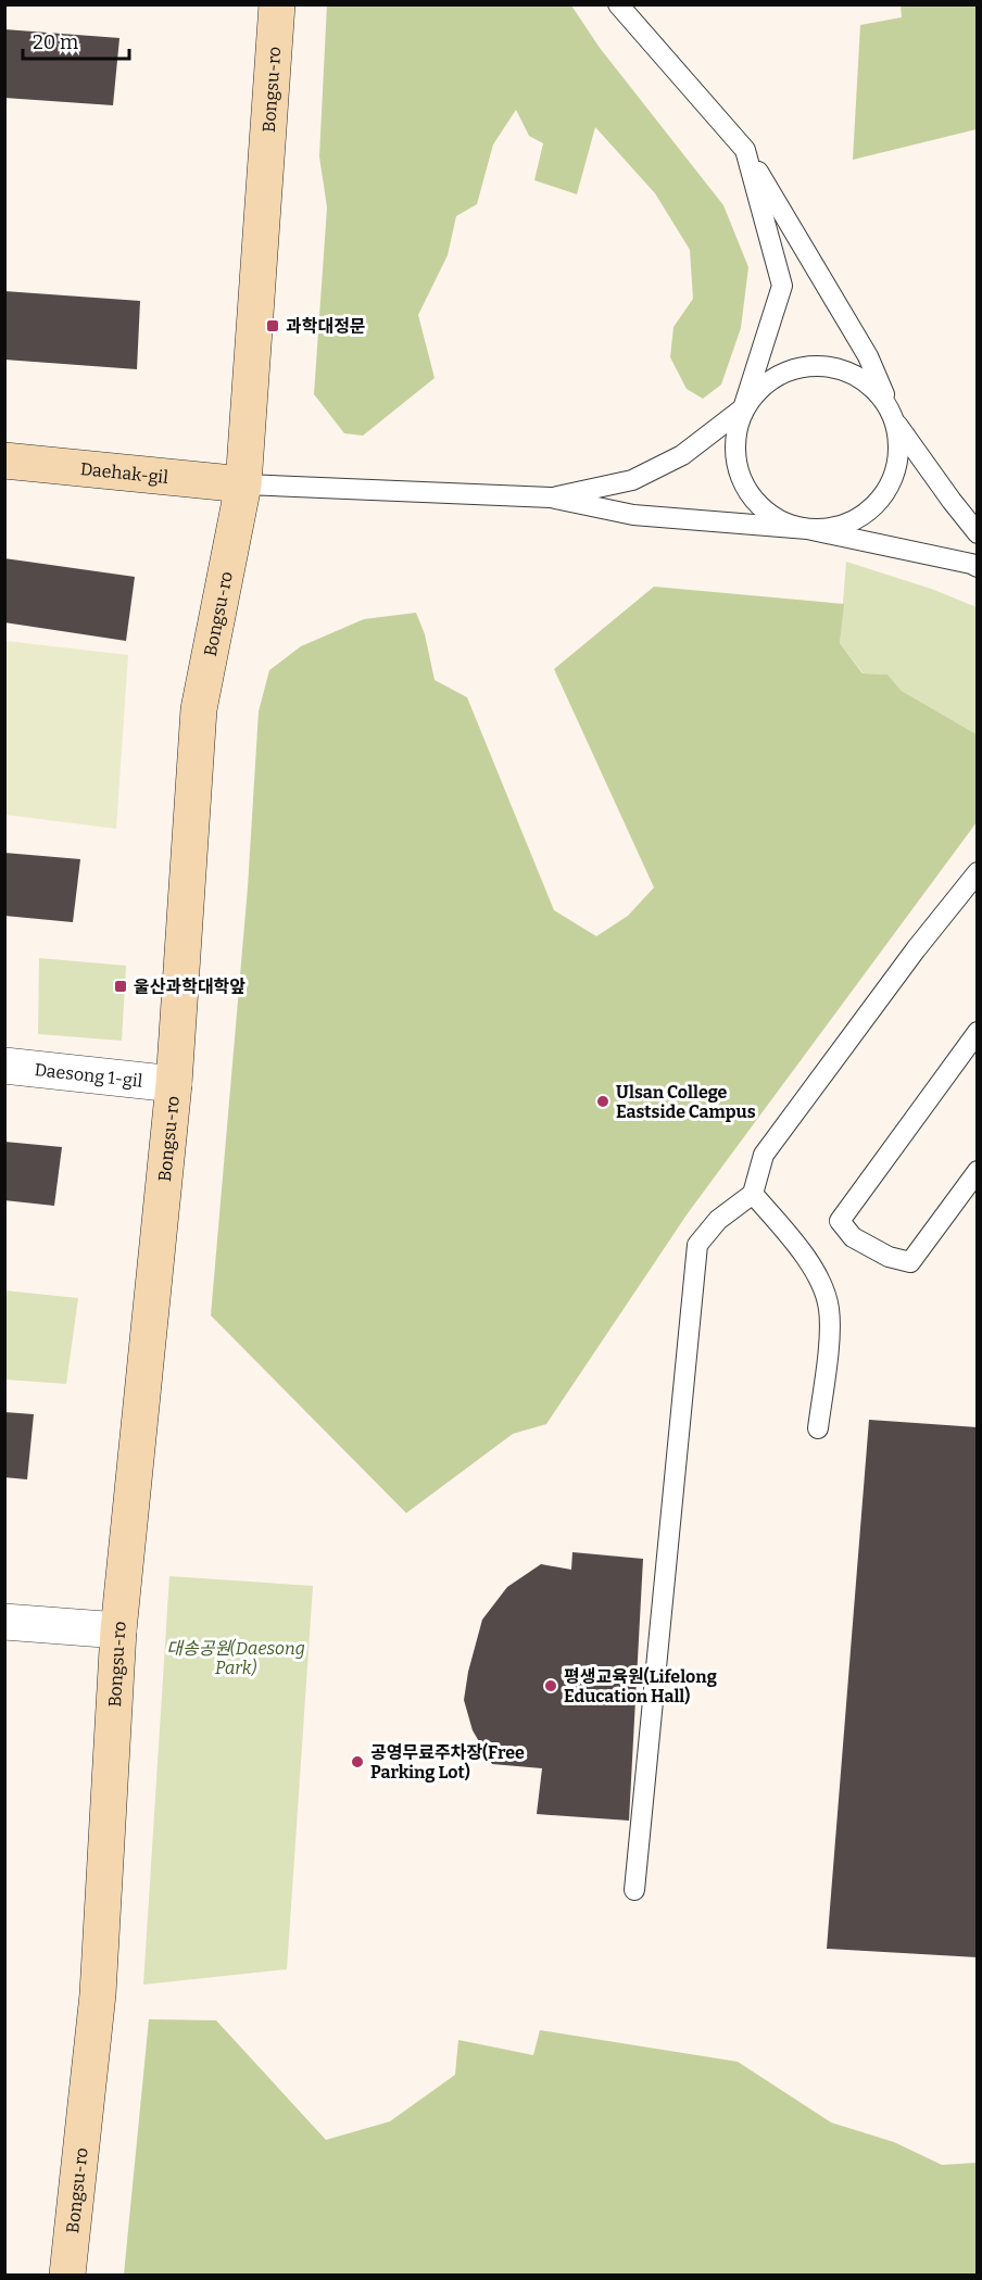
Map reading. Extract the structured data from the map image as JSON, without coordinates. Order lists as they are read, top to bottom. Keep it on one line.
{"streets":{"main road":["Bongsu-ro","Daehak-gil"],"street":["Daesong 1-gil"]},"crossings":[["Bongsu-ro","Daehak-gil"],["Bongsu-ro","Daesong 1-gil"]],"parks":["대송공원(Daesong Park)"],"places":{"transit":["과학대정문","울산과학대학앞"],"other":["Ulsan College Eastside Campus","평생교육원(Lifelong Education Hall)","공영무료주차장(Free Parking Lot)"]},"scale_bar":"20 m"}
